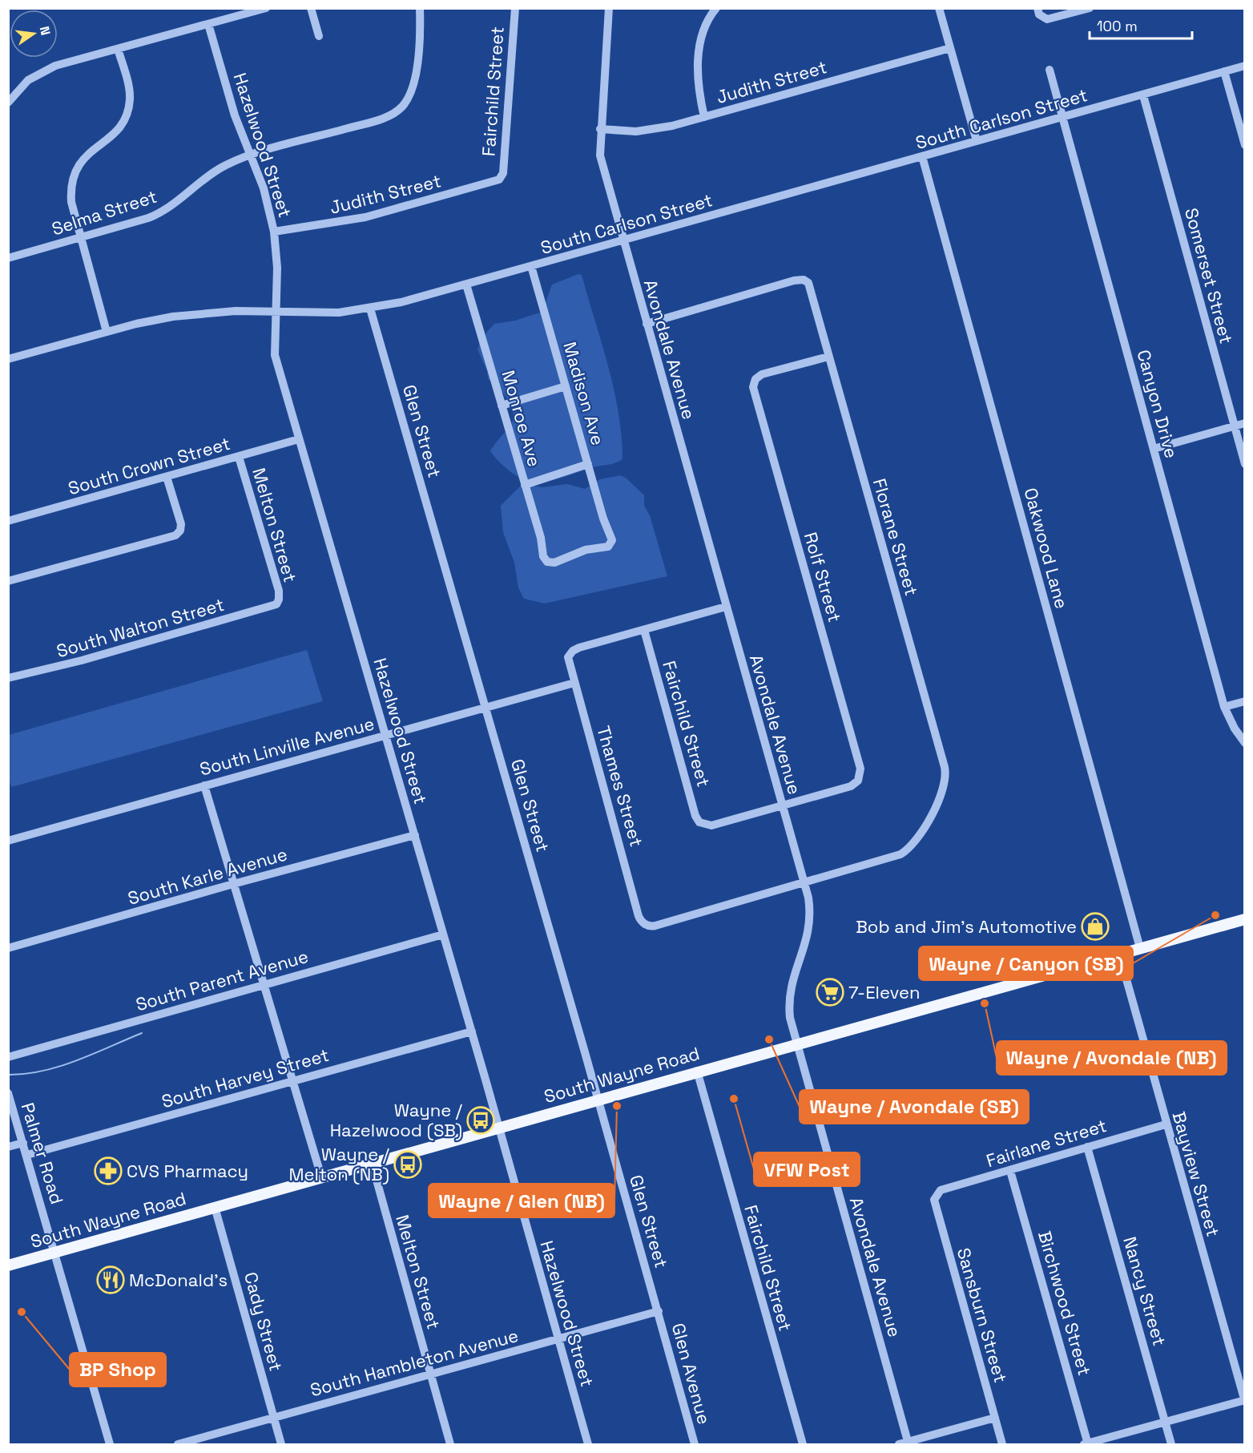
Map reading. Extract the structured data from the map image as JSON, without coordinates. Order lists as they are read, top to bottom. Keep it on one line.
{"streets":{"main road":["South Wayne Road"],"street":["Judith Street","Fairchild Street","South Carlson Street","Hazelwood Street","Selma Street","Somerset Street","Avondale Avenue","Madison Ave","Canyon Drive","Monroe Ave","Glen Street","South Crown Street","Melton Street","Florane Street","Oakwood Lane","Rolf Street","South Walton Street","South Linville Avenue","Thames Street","South Karle Avenue","South Parent Avenue","South Harvey Street","Fairlane Street","Palmer Road","Bayview Street","Nancy Street","Birchwood Street","Sansburn Street","Cady Street","South Hambleton Avenue","Glen Avenue"]},"crossings":[["Judith Street","Fairchild Street"],["Judith Street","Hazelwood Street"],["Judith Street","Avondale Avenue"],["Fairchild Street","Avondale Avenue"],["Fairchild Street","Rolf Street"],["Fairchild Street","Thames Street"],["Fairchild Street","South Wayne Road"],["South Carlson Street","Hazelwood Street"],["South Carlson Street","Somerset Street"],["South Carlson Street","Avondale Avenue"],["South Carlson Street","Madison Ave"],["South Carlson Street","Canyon Drive"],["South Carlson Street","Monroe Ave"],["South Carlson Street","Glen Street"],["South Carlson Street","Oakwood Lane"],["Hazelwood Street","Selma Street"],["Hazelwood Street","South Crown Street"],["Hazelwood Street","South Linville Avenue"],["Hazelwood Street","South Karle Avenue"],["Hazelwood Street","South Parent Avenue"],["Hazelwood Street","South Wayne Road"],["Hazelwood Street","South Harvey Street"],["Hazelwood Street","South Hambleton Avenue"],["Avondale Avenue","Florane Street"],["Avondale Avenue","Rolf Street"],["Avondale Avenue","Thames Street"],["Avondale Avenue","South Wayne Road"],["Madison Ave","Monroe Ave"],["Glen Street","South Linville Avenue"],["Glen Street","South Wayne Road"],["Glen Street","South Hambleton Avenue"],["Glen Street","Glen Avenue"],["South Crown Street","Melton Street"],["Melton Street","South Walton Street"],["Melton Street","South Wayne Road"],["Melton Street","South Hambleton Avenue"],["Florane Street","Rolf Street"],["Florane Street","Thames Street"],["Oakwood Lane","South Wayne Road"],["South Linville Avenue","Thames Street"],["South Wayne Road","Palmer Road"],["South Wayne Road","Bayview Street"],["South Wayne Road","Cady Street"],["South Harvey Street","Palmer Road"],["Fairlane Street","Bayview Street"],["Fairlane Street","Nancy Street"],["Fairlane Street","Birchwood Street"],["Fairlane Street","Sansburn Street"],["Cady Street","South Hambleton Avenue"],["South Hambleton Avenue","Glen Avenue"]],"places":{"other":["Wayne / Canyon (SB)","Wayne / Avondale (NB)","Wayne / Avondale (SB)","VFW Post","Wayne / Glen (NB)","BP Shop"],"shop":["Bob and Jim's Automotive"],"supermarket":["7-Eleven"],"bus stop":["Wayne / Hazelwood (SB)","Wayne / Melton (NB)"],"pharmacy":["CVS Pharmacy"],"restaurant":["McDonald's"]},"scale_bar":"100 m","north":"right"}
